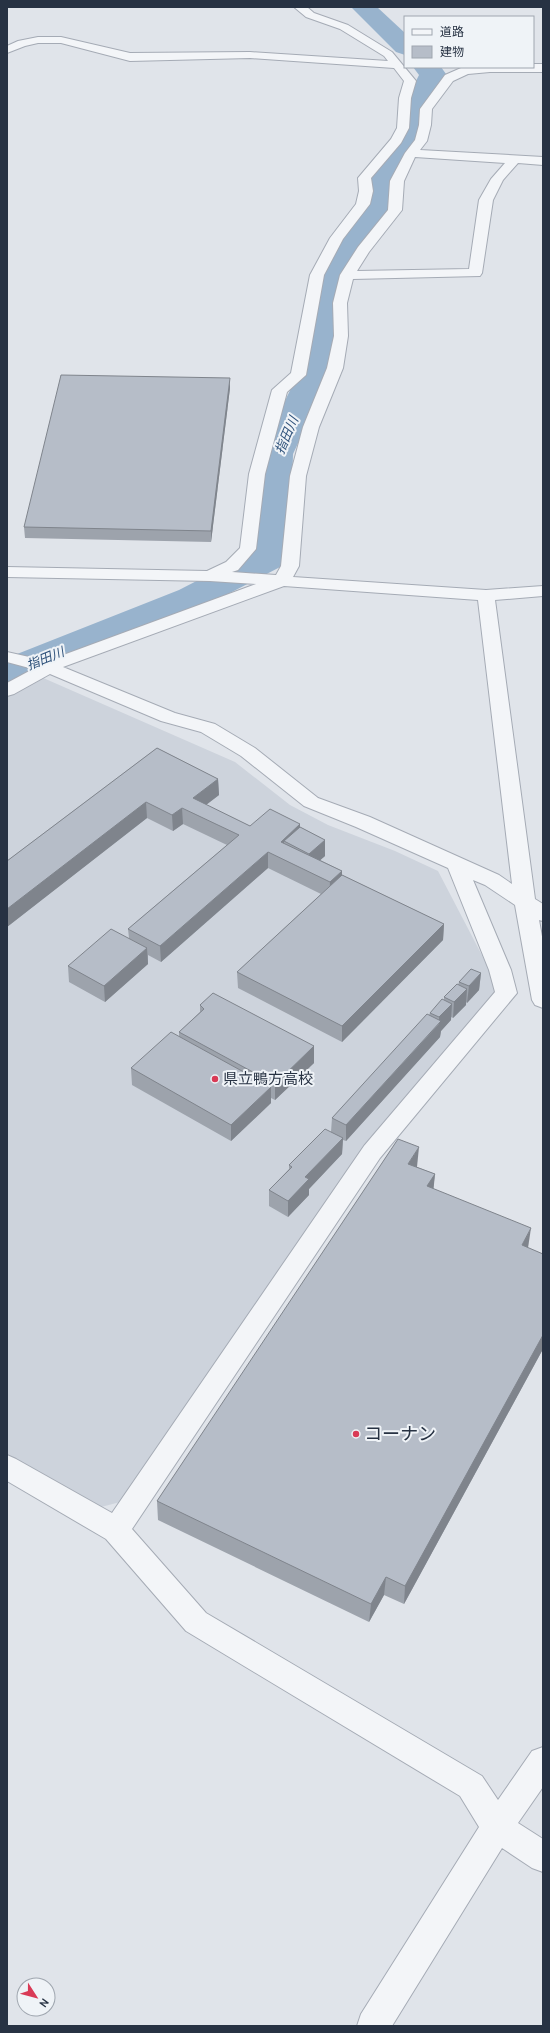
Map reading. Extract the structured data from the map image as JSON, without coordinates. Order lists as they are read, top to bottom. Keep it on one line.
{"water":["指田川"],"places":["県立鴨方高校","コーナン"],"legend":["道路","建物"],"north":"bottom right"}
